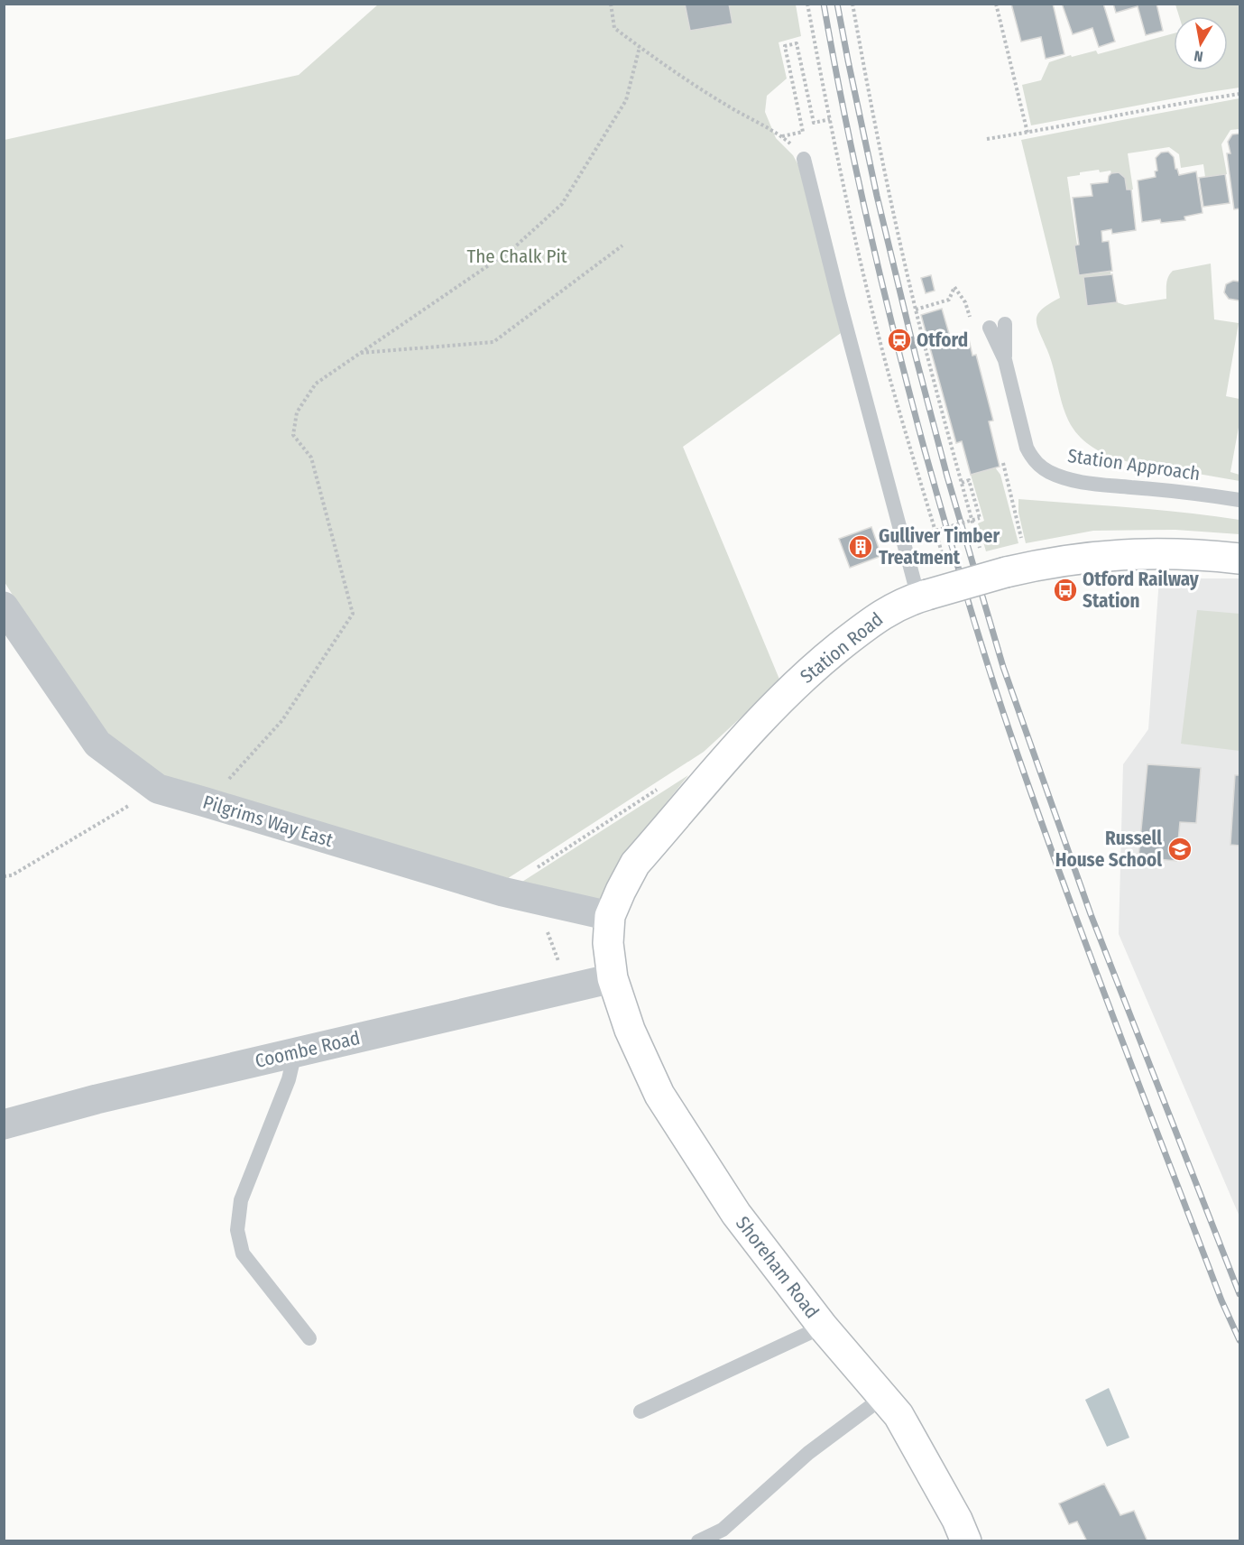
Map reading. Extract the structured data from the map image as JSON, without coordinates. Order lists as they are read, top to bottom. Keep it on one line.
{"streets":{"main road":["Station Road","Shoreham Road"],"street":["Pilgrims Way East","Coombe Road"],"lane":["Station Approach"]},"crossings":[["Station Road","Pilgrims Way East"],["Station Road","Coombe Road"],["Station Road","Shoreham Road"],["Coombe Road","Shoreham Road"]],"parks":["The Chalk Pit"],"places":{"station":["Otford"],"building":["Gulliver Timber Treatment"],"bus stop":["Otford Railway Station"],"school or university":["Russell House School"]},"north":"bottom"}
